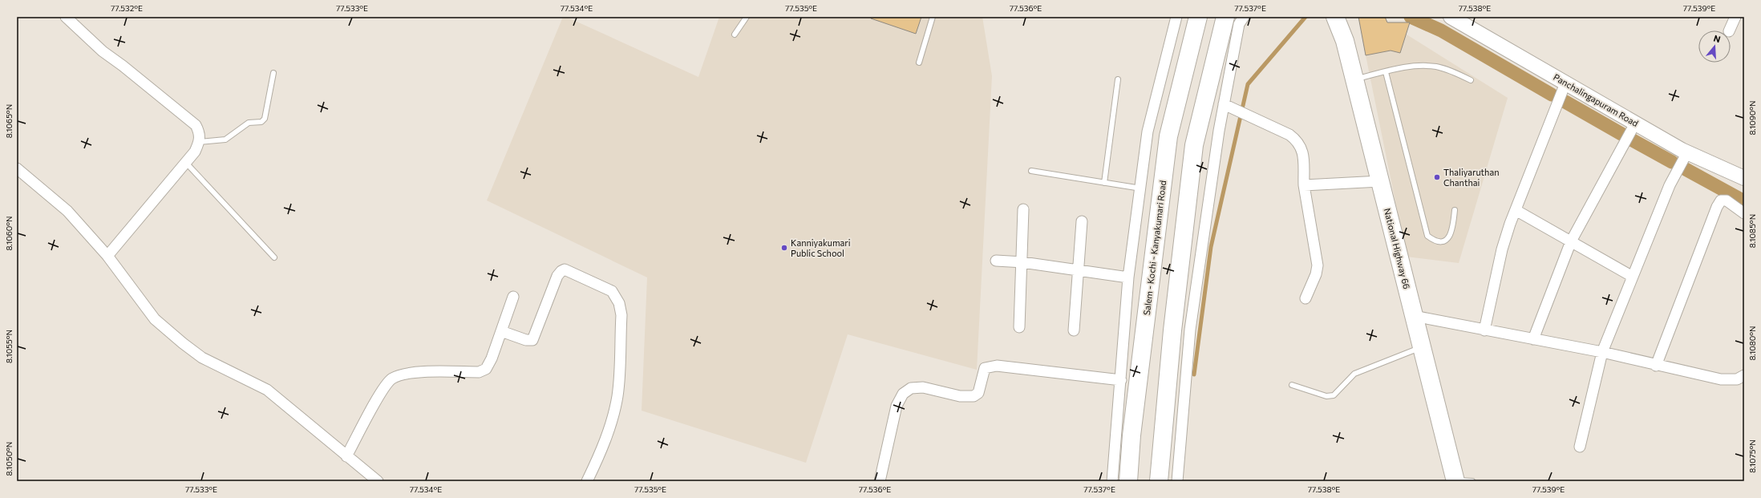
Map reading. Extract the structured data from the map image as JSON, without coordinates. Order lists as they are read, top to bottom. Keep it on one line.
{"streets":{"highway":["Salem - Kochi - Kanyakumari Road","National Highway 66"],"street":["Panchalingapuram Road"]},"places":["Thaliyaruthan Chanthai","Kanniyakumari Public School"],"north":"top","coordinates":["77.532°E","77.533°E","77.534°E","77.535°E","77.536°E","77.537°E","77.538°E","77.539°E","8.1090°N","8.1065°N","8.1085°N","8.1060°N","8.1080°N","8.1055°N","8.1075°N","8.1050°N"]}
